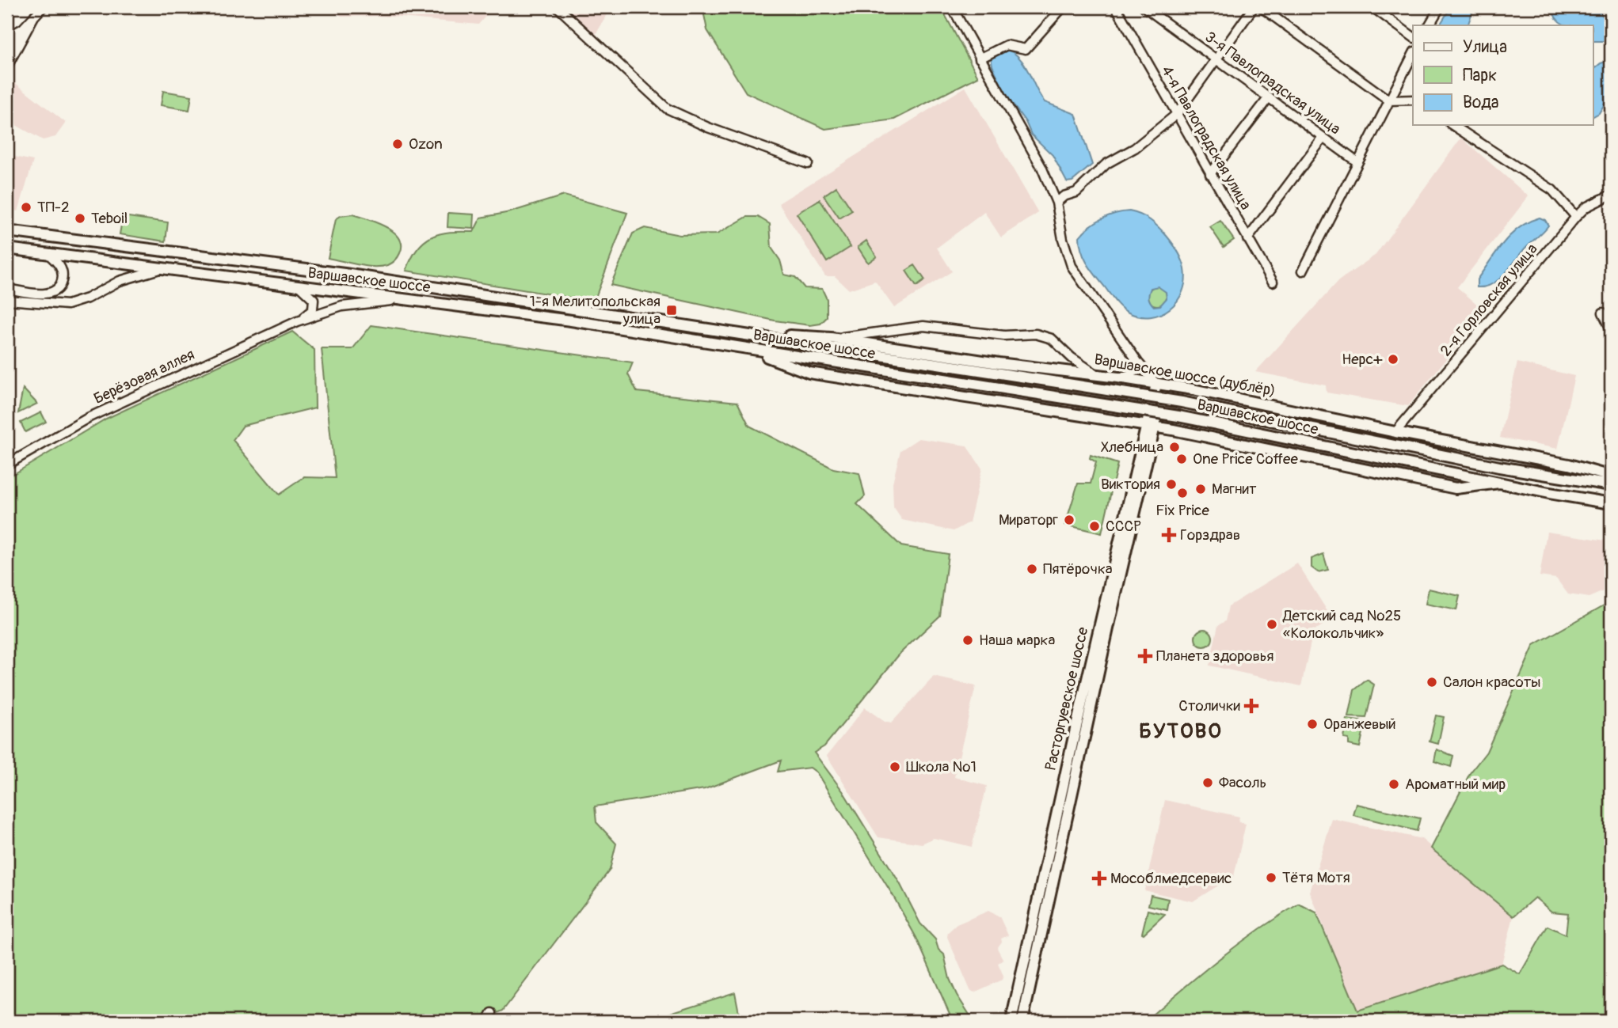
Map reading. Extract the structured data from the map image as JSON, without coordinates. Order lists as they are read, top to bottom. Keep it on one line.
{"streets":{"main road":["Варшавское шоссе","Варшавское шоссе (дублёр)","Расторгуевское шоссе"],"street":["3-я Павлоградская улица","4-я Павлоградская улица","2-я Горловская улица","Берёзовая аллея"]},"crossings":[["Варшавское шоссе","Варшавское шоссе (дублёр)"],["Варшавское шоссе","Берёзовая аллея"],["2-я Горловская улица","Варшавское шоссе (дублёр)"]],"districts":["БУТОВО"],"places":{"other":["Ozon","ТП-2","Teboil","Нерс+","Хлебница","One Price Coffee","Виктория","Магнит","Fix Price","Мираторг","СССР","Пятёрочка","Детский сад №25 «Колокольчик»","Наша марка","Салон красоты","Оранжевый","Школа №1","Фасоль","Ароматный мир","Тётя Мотя"],"transit":["1-я Мелитопольская улица"],"health":["Горздрав","Планета здоровья","Столички","Мособлмедсервис"]},"legend":["Улица","Парк","Вода"]}
